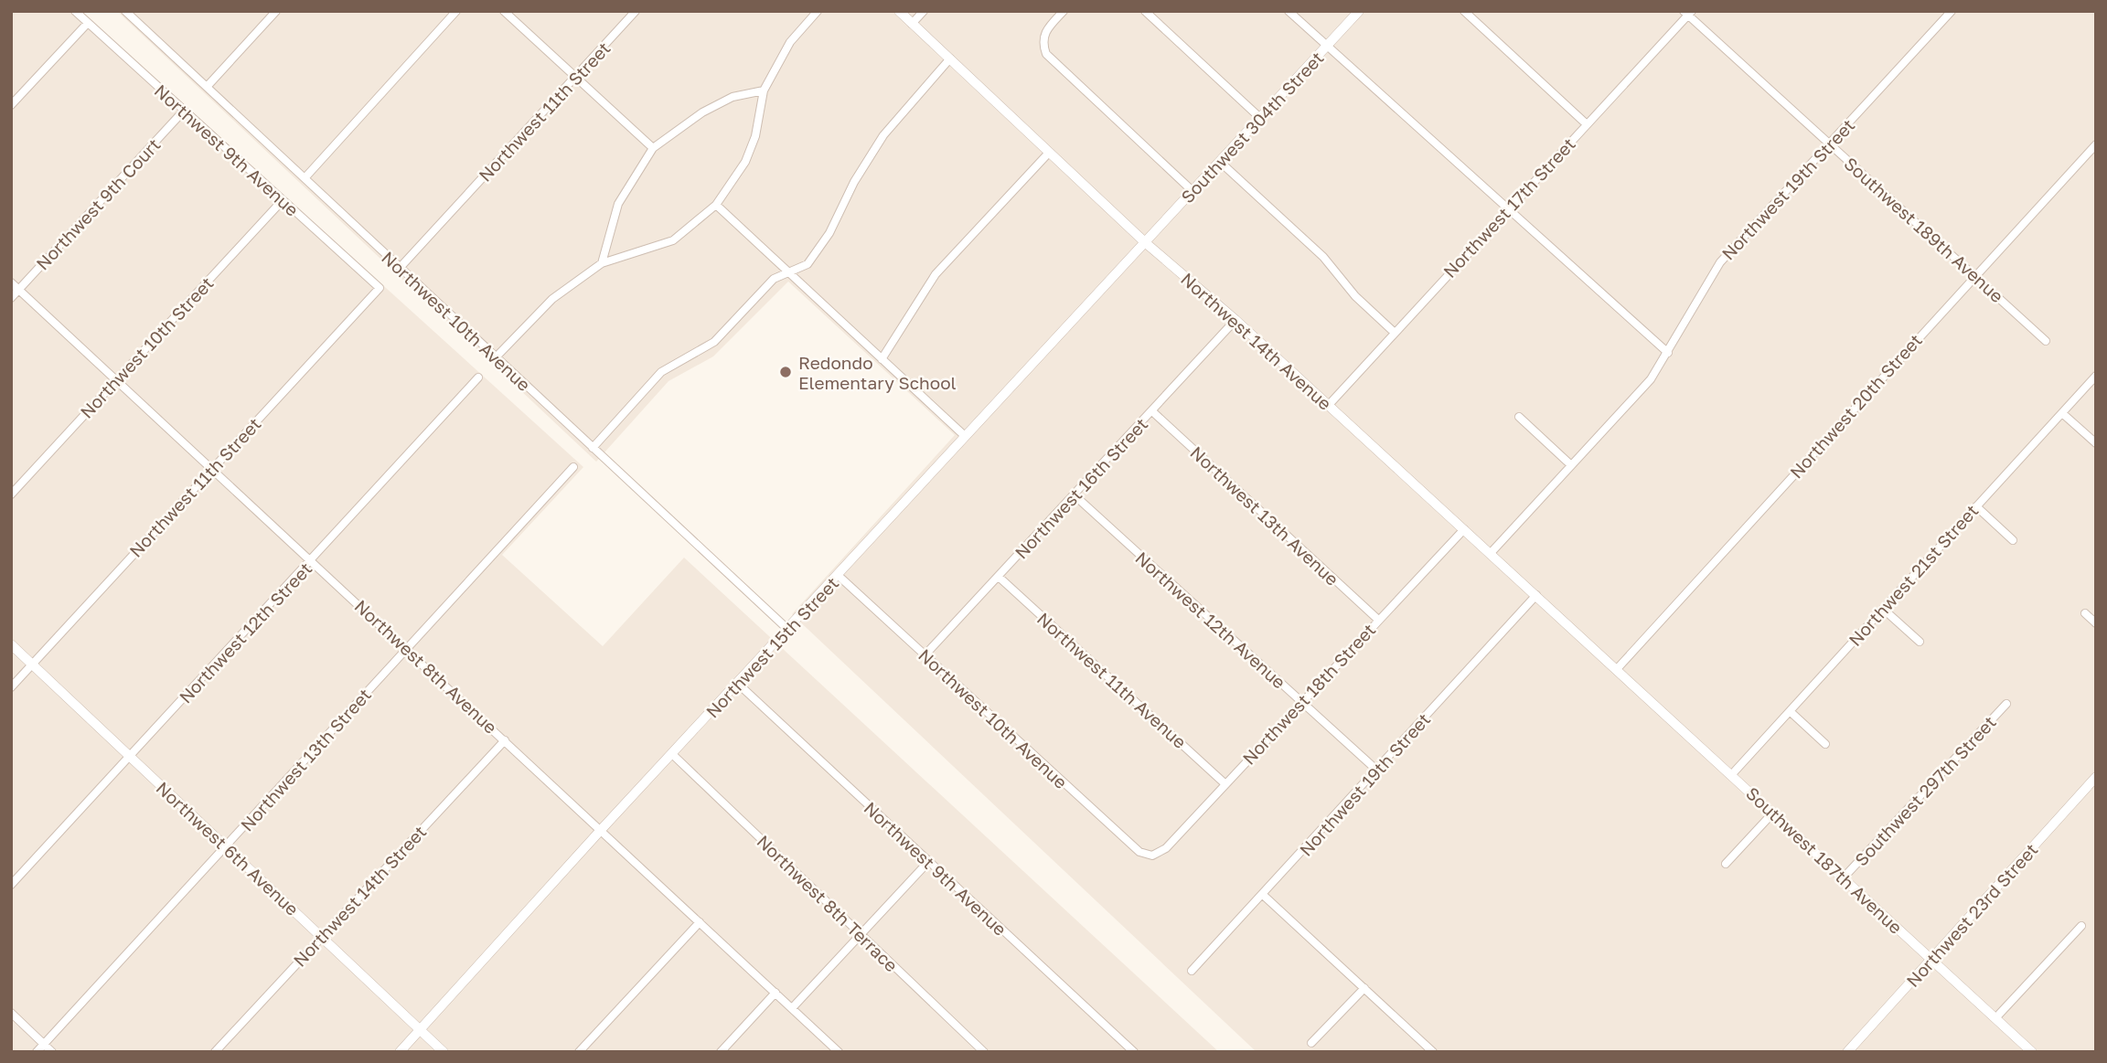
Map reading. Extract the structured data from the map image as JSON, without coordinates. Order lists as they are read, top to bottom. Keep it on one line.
{"streets":{"street":["Northwest 11th Street","Southwest 304th Street","Northwest 9th Avenue","Northwest 19th Street","Northwest 9th Court","Northwest 17th Street","Southwest 189th Avenue","Northwest 10th Avenue","Northwest 14th Avenue","Northwest 10th Street","Northwest 20th Street","Northwest 16th Street","Northwest 13th Avenue","Northwest 21st Street","Northwest 12th Avenue","Northwest 12th Street","Northwest 15th Street","Northwest 8th Avenue","Northwest 11th Avenue","Northwest 18th Street","Northwest 13th Street","Southwest 297th Street","Northwest 6th Avenue","Southwest 187th Avenue","Northwest 14th Street","Northwest 8th Terrace","Northwest 23rd Street"]},"crossings":[["Northwest 11th Street","Northwest 9th Avenue"],["Northwest 11th Street","Northwest 10th Avenue"],["Northwest 11th Street","Northwest 8th Avenue"],["Northwest 11th Street","Northwest 6th Avenue"],["Southwest 304th Street","Northwest 14th Avenue"],["Southwest 304th Street","Northwest 15th Street"],["Northwest 9th Avenue","Northwest 9th Court"],["Northwest 9th Avenue","Northwest 10th Street"],["Northwest 9th Avenue","Northwest 15th Street"],["Northwest 19th Street","Southwest 189th Avenue"],["Northwest 19th Street","Northwest 14th Avenue"],["Northwest 19th Street","Northwest 12th Avenue"],["Northwest 9th Court","Northwest 8th Avenue"],["Northwest 17th Street","Southwest 189th Avenue"],["Northwest 17th Street","Northwest 14th Avenue"],["Southwest 189th Avenue","Northwest 20th Street"],["Northwest 10th Avenue","Northwest 16th Street"],["Northwest 10th Avenue","Northwest 15th Street"],["Northwest 10th Avenue","Northwest 18th Street"],["Northwest 14th Avenue","Northwest 20th Street"],["Northwest 14th Avenue","Northwest 16th Street"],["Northwest 14th Avenue","Northwest 15th Street"],["Northwest 14th Avenue","Northwest 18th Street"],["Northwest 14th Avenue","Southwest 187th Avenue"],["Northwest 10th Street","Northwest 8th Avenue"],["Northwest 20th Street","Southwest 187th Avenue"],["Northwest 16th Street","Northwest 13th Avenue"],["Northwest 16th Street","Northwest 12th Avenue"],["Northwest 16th Street","Northwest 11th Avenue"],["Northwest 13th Avenue","Northwest 18th Street"],["Northwest 21st Street","Southwest 187th Avenue"],["Northwest 12th Avenue","Northwest 18th Street"],["Northwest 12th Street","Northwest 8th Avenue"],["Northwest 12th Street","Northwest 6th Avenue"],["Northwest 15th Street","Northwest 8th Avenue"],["Northwest 15th Street","Northwest 6th Avenue"],["Northwest 15th Street","Northwest 8th Terrace"],["Northwest 8th Avenue","Northwest 13th Street"],["Northwest 8th Avenue","Northwest 14th Street"],["Northwest 11th Avenue","Northwest 18th Street"],["Northwest 13th Street","Northwest 6th Avenue"],["Southwest 297th Street","Southwest 187th Avenue"],["Northwest 6th Avenue","Northwest 14th Street"],["Southwest 187th Avenue","Northwest 23rd Street"]],"places":["Redondo Elementary School"]}
